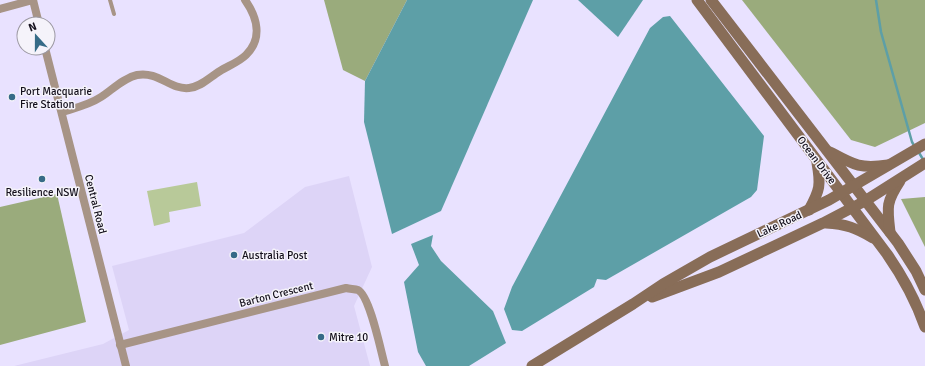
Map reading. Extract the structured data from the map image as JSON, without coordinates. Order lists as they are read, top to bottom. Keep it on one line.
{"streets":{"main road":["Ocean Drive","Lake Road"],"street":["Central Road","Barton Crescent"]},"crossings":[["Ocean Drive","Lake Road"],["Central Road","Barton Crescent"]],"places":["Port Macquarie Fire Station","Resilience NSW","Australia Post","Mitre 10"],"north":"top"}
